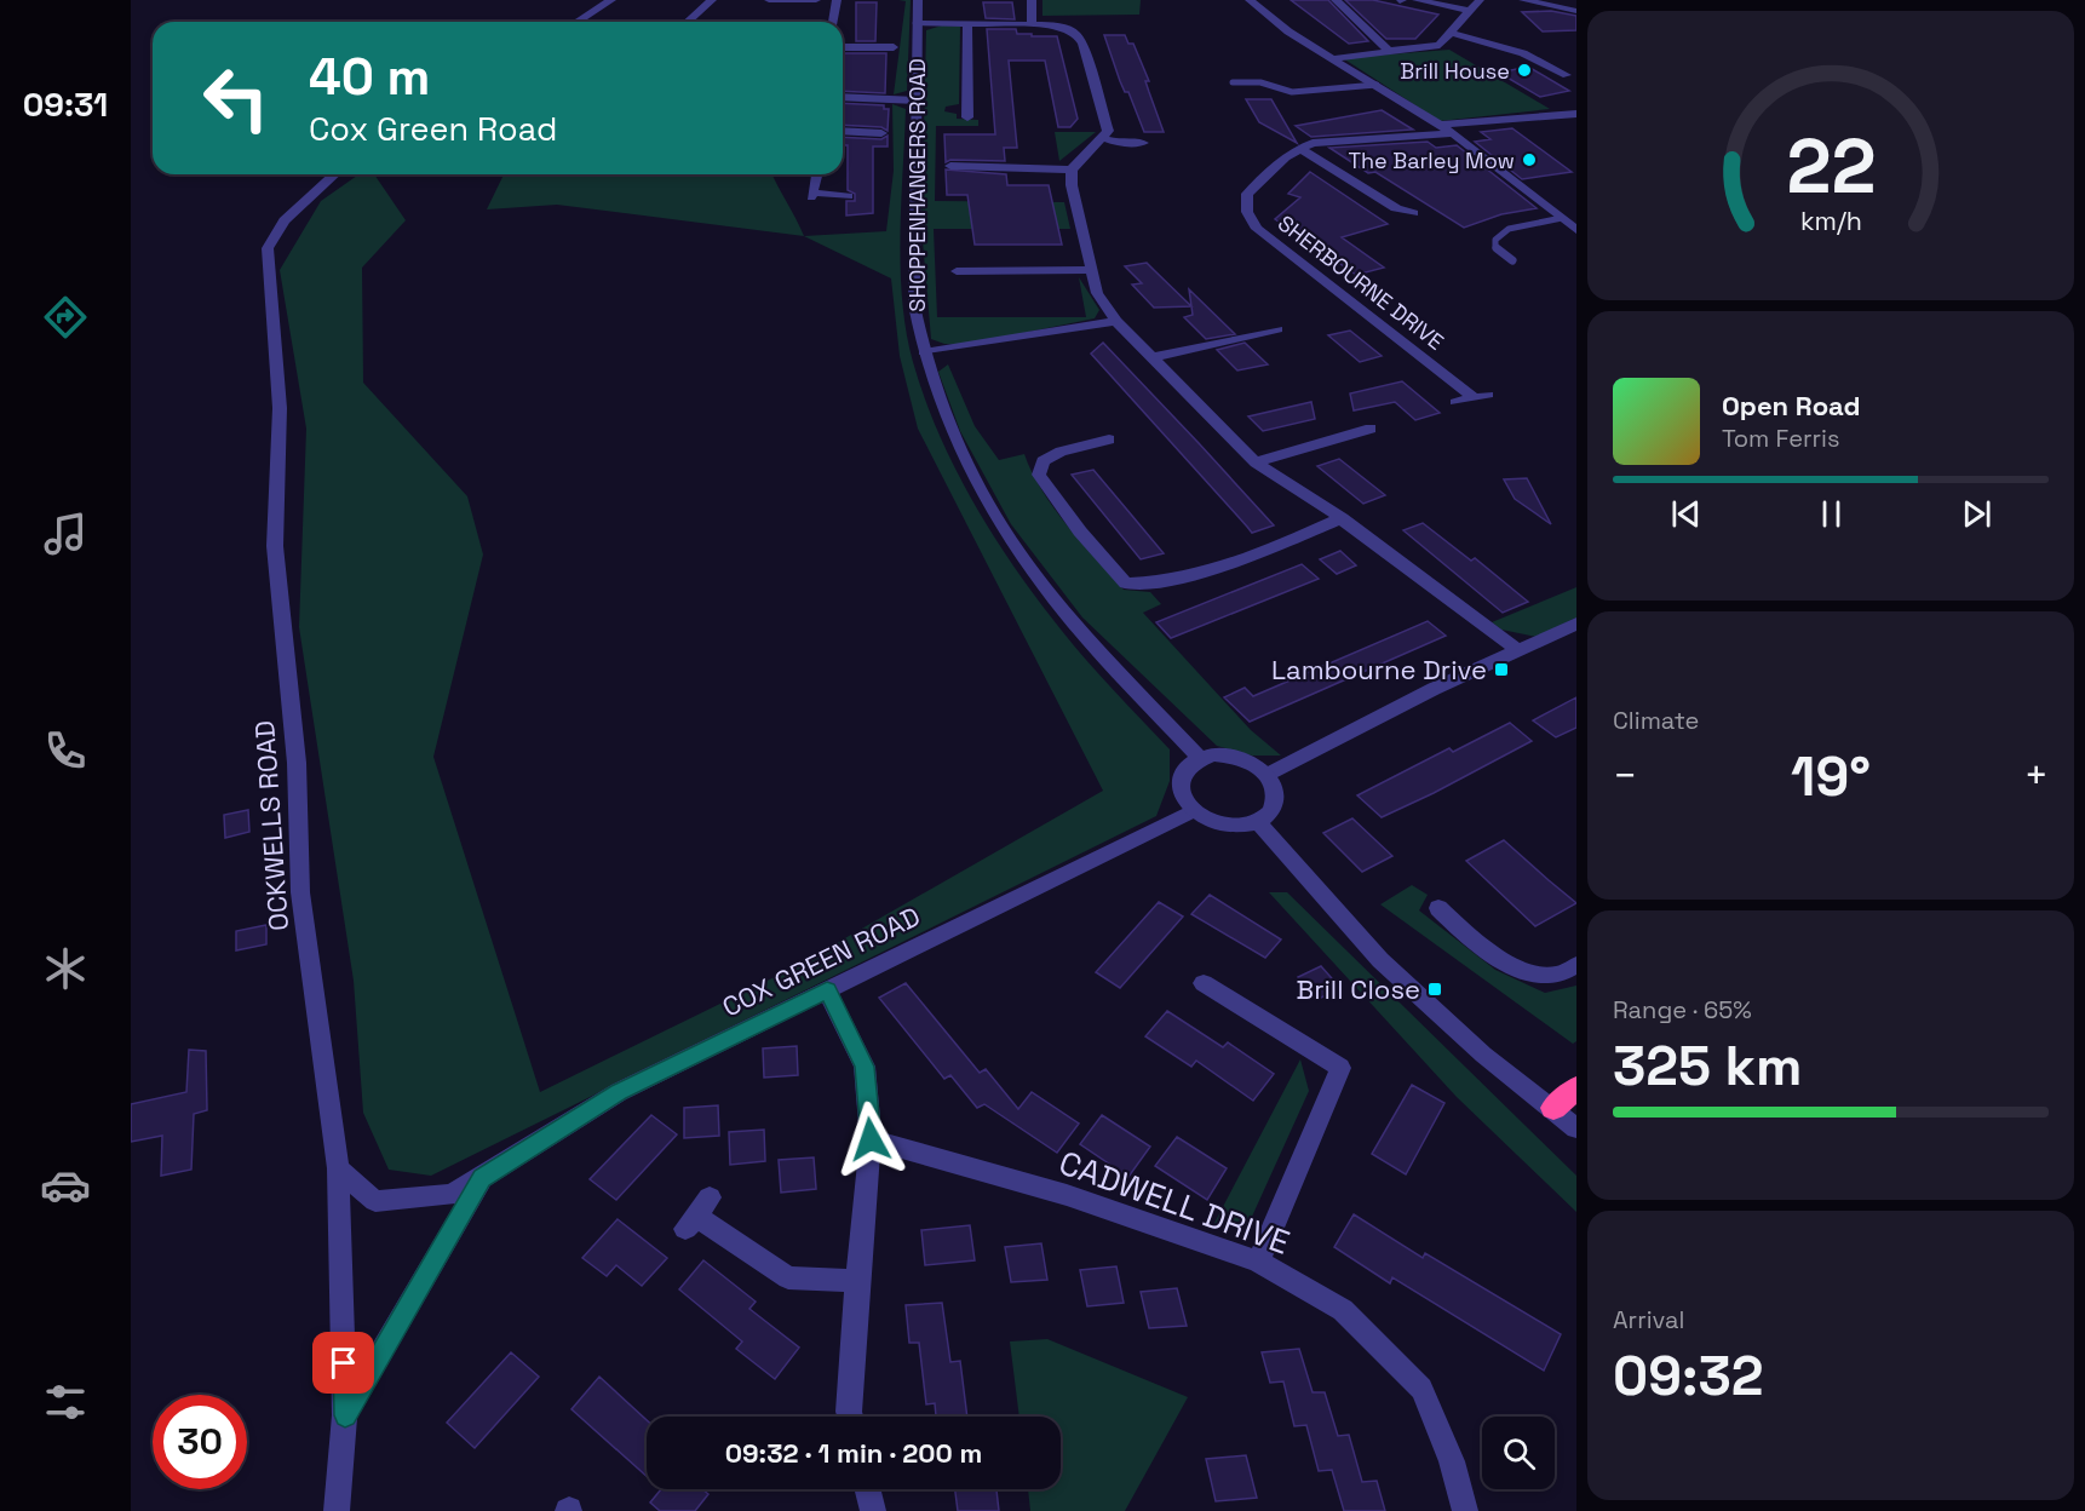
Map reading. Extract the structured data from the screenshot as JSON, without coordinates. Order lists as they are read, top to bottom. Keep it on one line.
{"streets":{"street":["SHOPPENHANGERS ROAD","SHERBOURNE DRIVE","OCKWELLS ROAD","COX GREEN ROAD","CADWELL DRIVE"]},"crossings":[["SHOPPENHANGERS ROAD","COX GREEN ROAD"],["OCKWELLS ROAD","COX GREEN ROAD"]],"places":{"other":["Brill House","The Barley Mow"],"transit":["Lambourne Drive","Brill Close"]},"page":{"tabs":"09:31","turn":["40 m","Cox Green Road"],"song":["Open Road","Tom Ferris"],"tile":["Climate",["Range · 65%","325 km"],["Arrival","09:32"]],"heat":["−","19°","+"],"limit":"30","trip":"09:32 · 1 min · 200 m","gauge":["22","km/h"]}}
